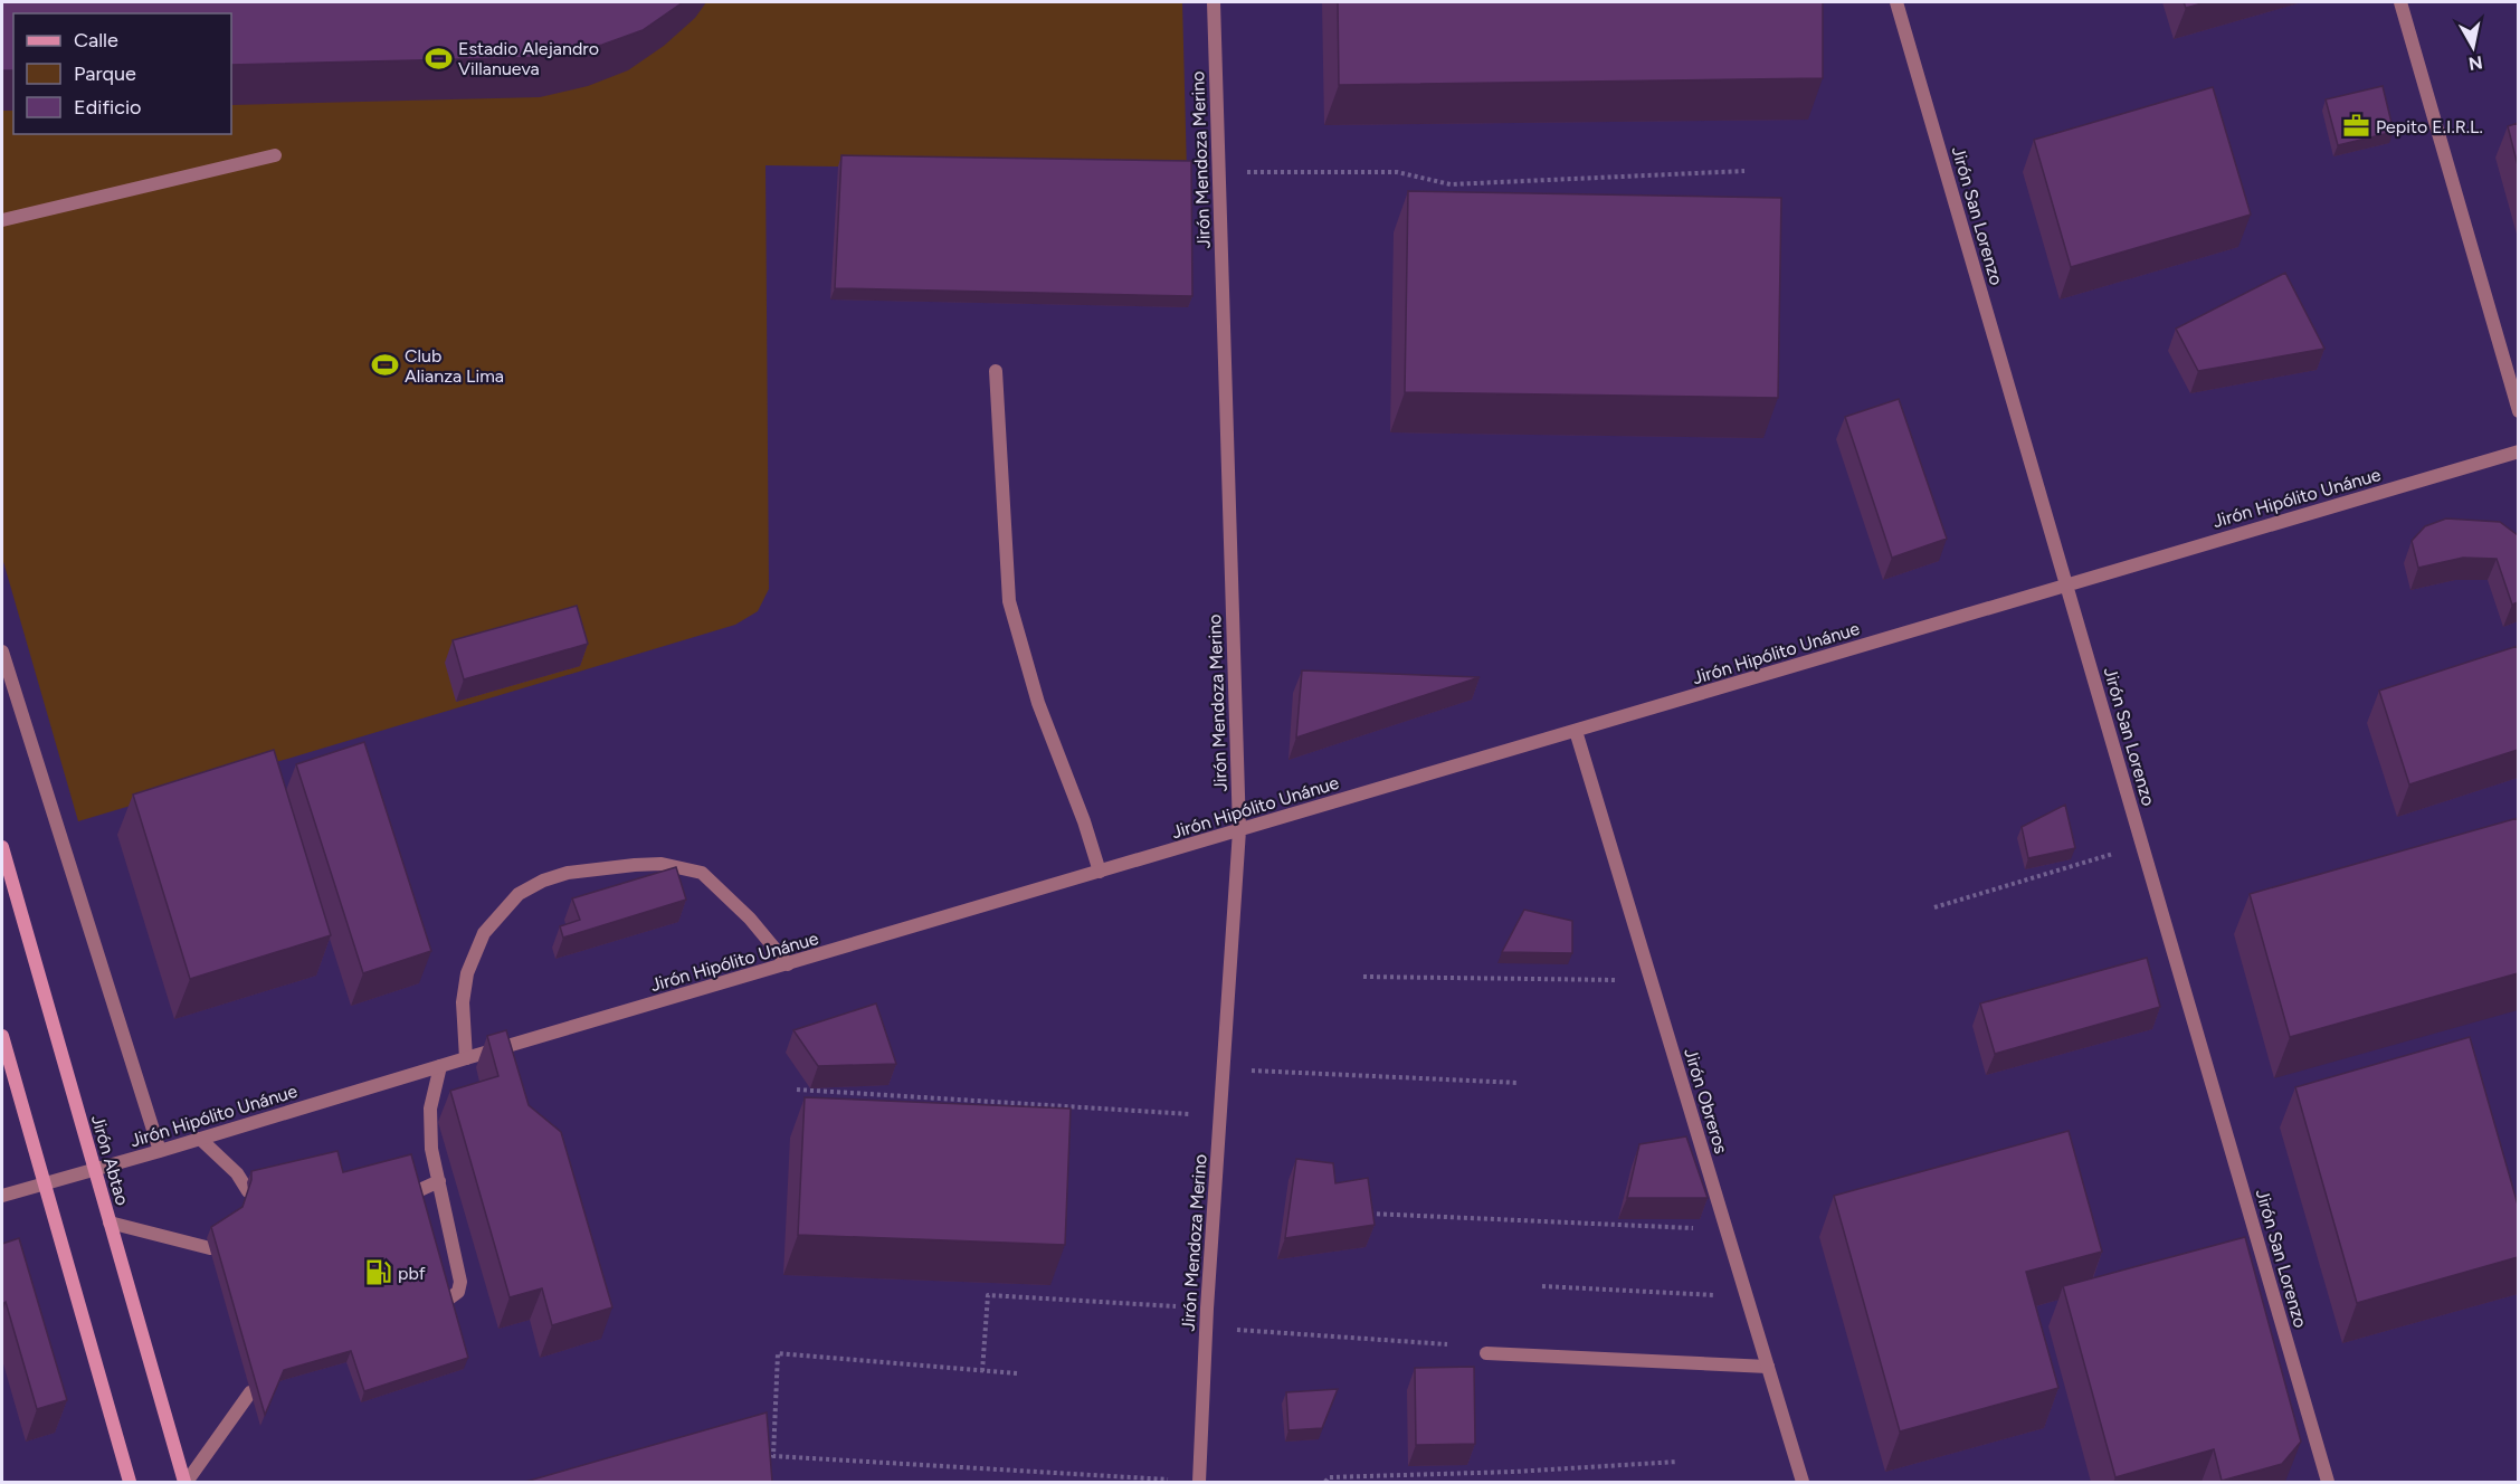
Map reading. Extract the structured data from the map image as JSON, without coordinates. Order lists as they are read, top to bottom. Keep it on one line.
{"streets":{"street":["Jirón Mendoza Merino","Jirón San Lorenzo","Jirón Hipólito Unánue","Jirón Obreros","Jirón Abtao"]},"crossings":[["Jirón Mendoza Merino","Jirón Hipólito Unánue"],["Jirón San Lorenzo","Jirón Hipólito Unánue"],["Jirón Hipólito Unánue","Jirón Obreros"],["Jirón Hipólito Unánue","Jirón Abtao"]],"places":{"sports":["Estadio Alejandro Villanueva","Club Alianza Lima"],"office":["Pepito E.I.R.L."],"fuel station":["pbf"]},"legend":["Calle","Parque","Edificio"],"north":"bottom"}
